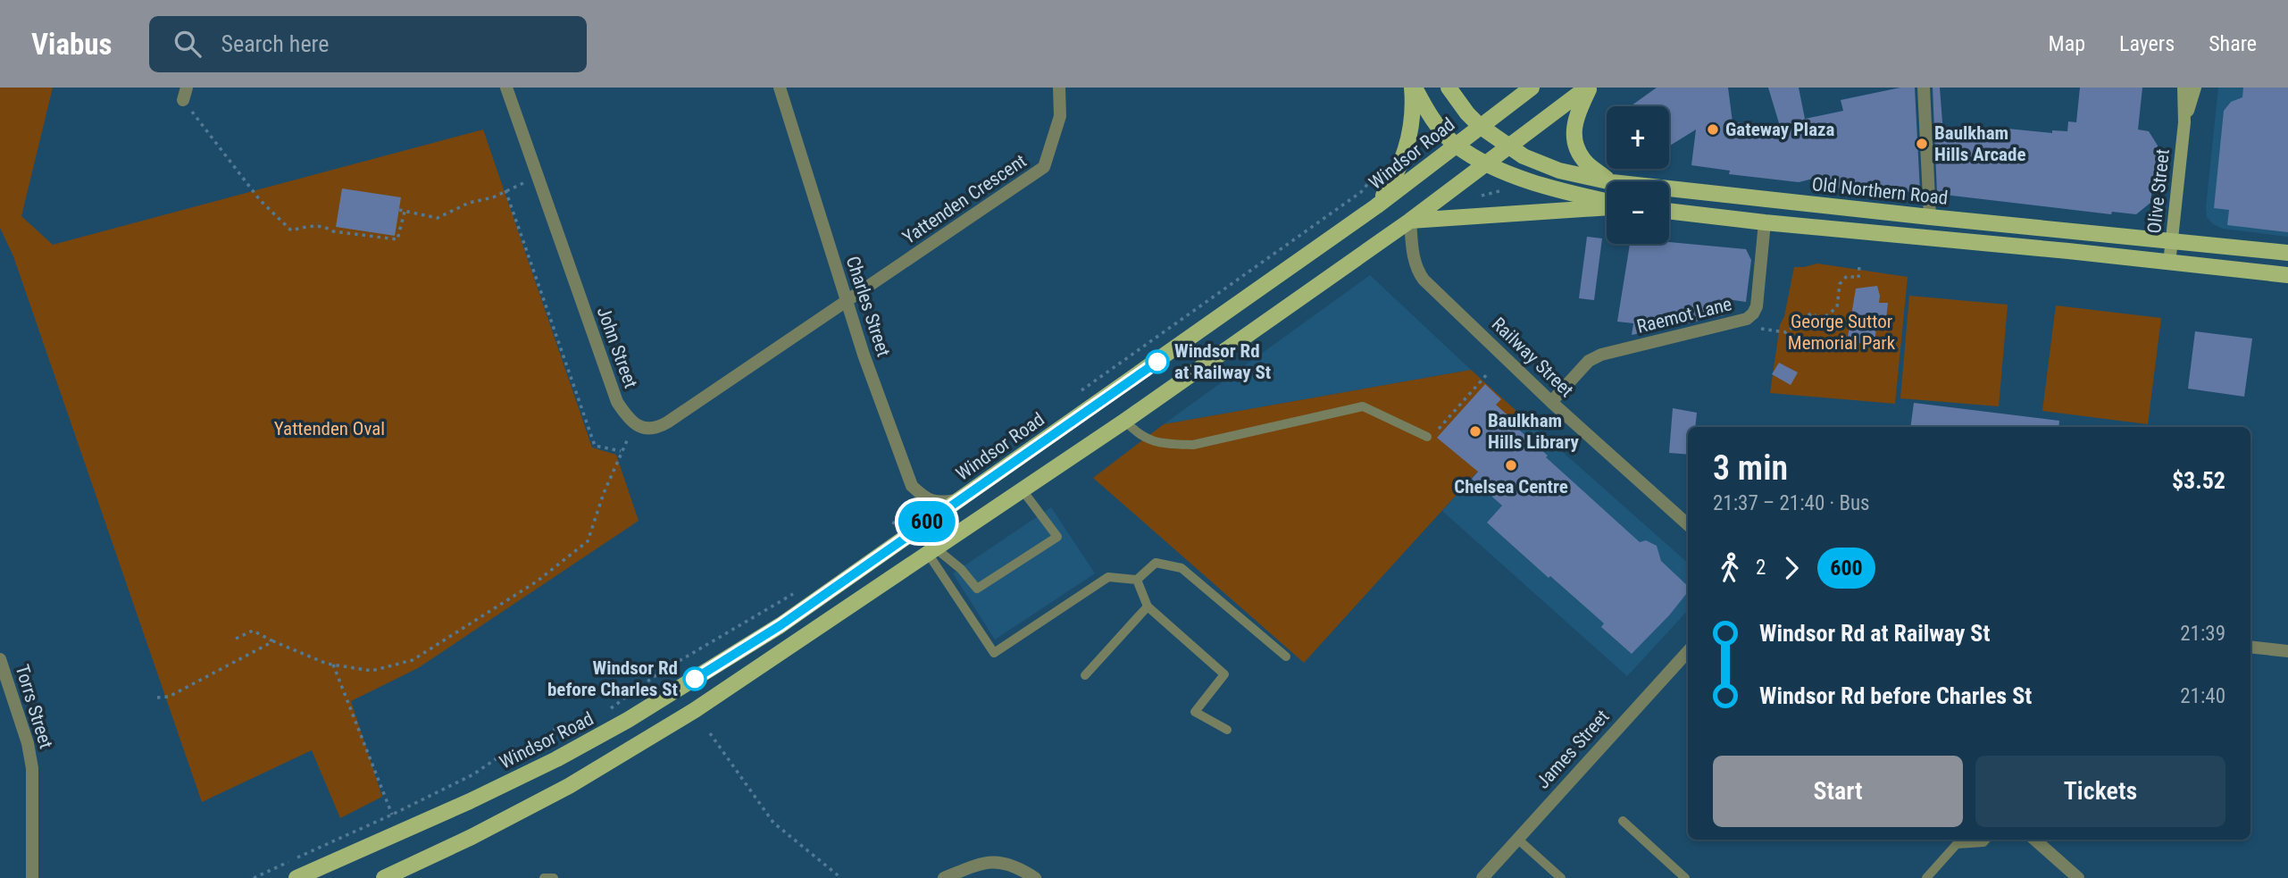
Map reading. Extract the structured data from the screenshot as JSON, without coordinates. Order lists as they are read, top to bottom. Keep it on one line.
{"streets":{"main road":["Windsor Road","Old Northern Road"],"street":["Olive Street","Yattenden Crescent","Charles Street","Raemot Lane","John Street","Railway Street","Torrs Street","James Street"]},"crossings":[["Windsor Road","Old Northern Road"],["Windsor Road","Charles Street"],["Old Northern Road","Olive Street"],["Yattenden Crescent","Charles Street"],["Raemot Lane","Railway Street"]],"parks":["George Suttor Memorial Park","Yattenden Oval"],"places":["Gateway Plaza","Baulkham Hills Arcade","Windsor Rd at Railway St","Baulkham Hills Library","Chelsea Centre","Windsor Rd before Charles St"],"lines":["bus line 600"],"page":{"header":"Viabus","search":"Search here","nav":["Map","Layers","Share"],"on_map":"600","map_buttons":["+","−"],"heading":["3 min","21:37 – 21:40 · Bus","$3.52"],"legs":["2","600"],"list":[{"name":"Windsor Rd at Railway St","value":"21:39"},{"name":"Windsor Rd before Charles St","value":"21:40"}],"buttons":["Start","Tickets"]}}
